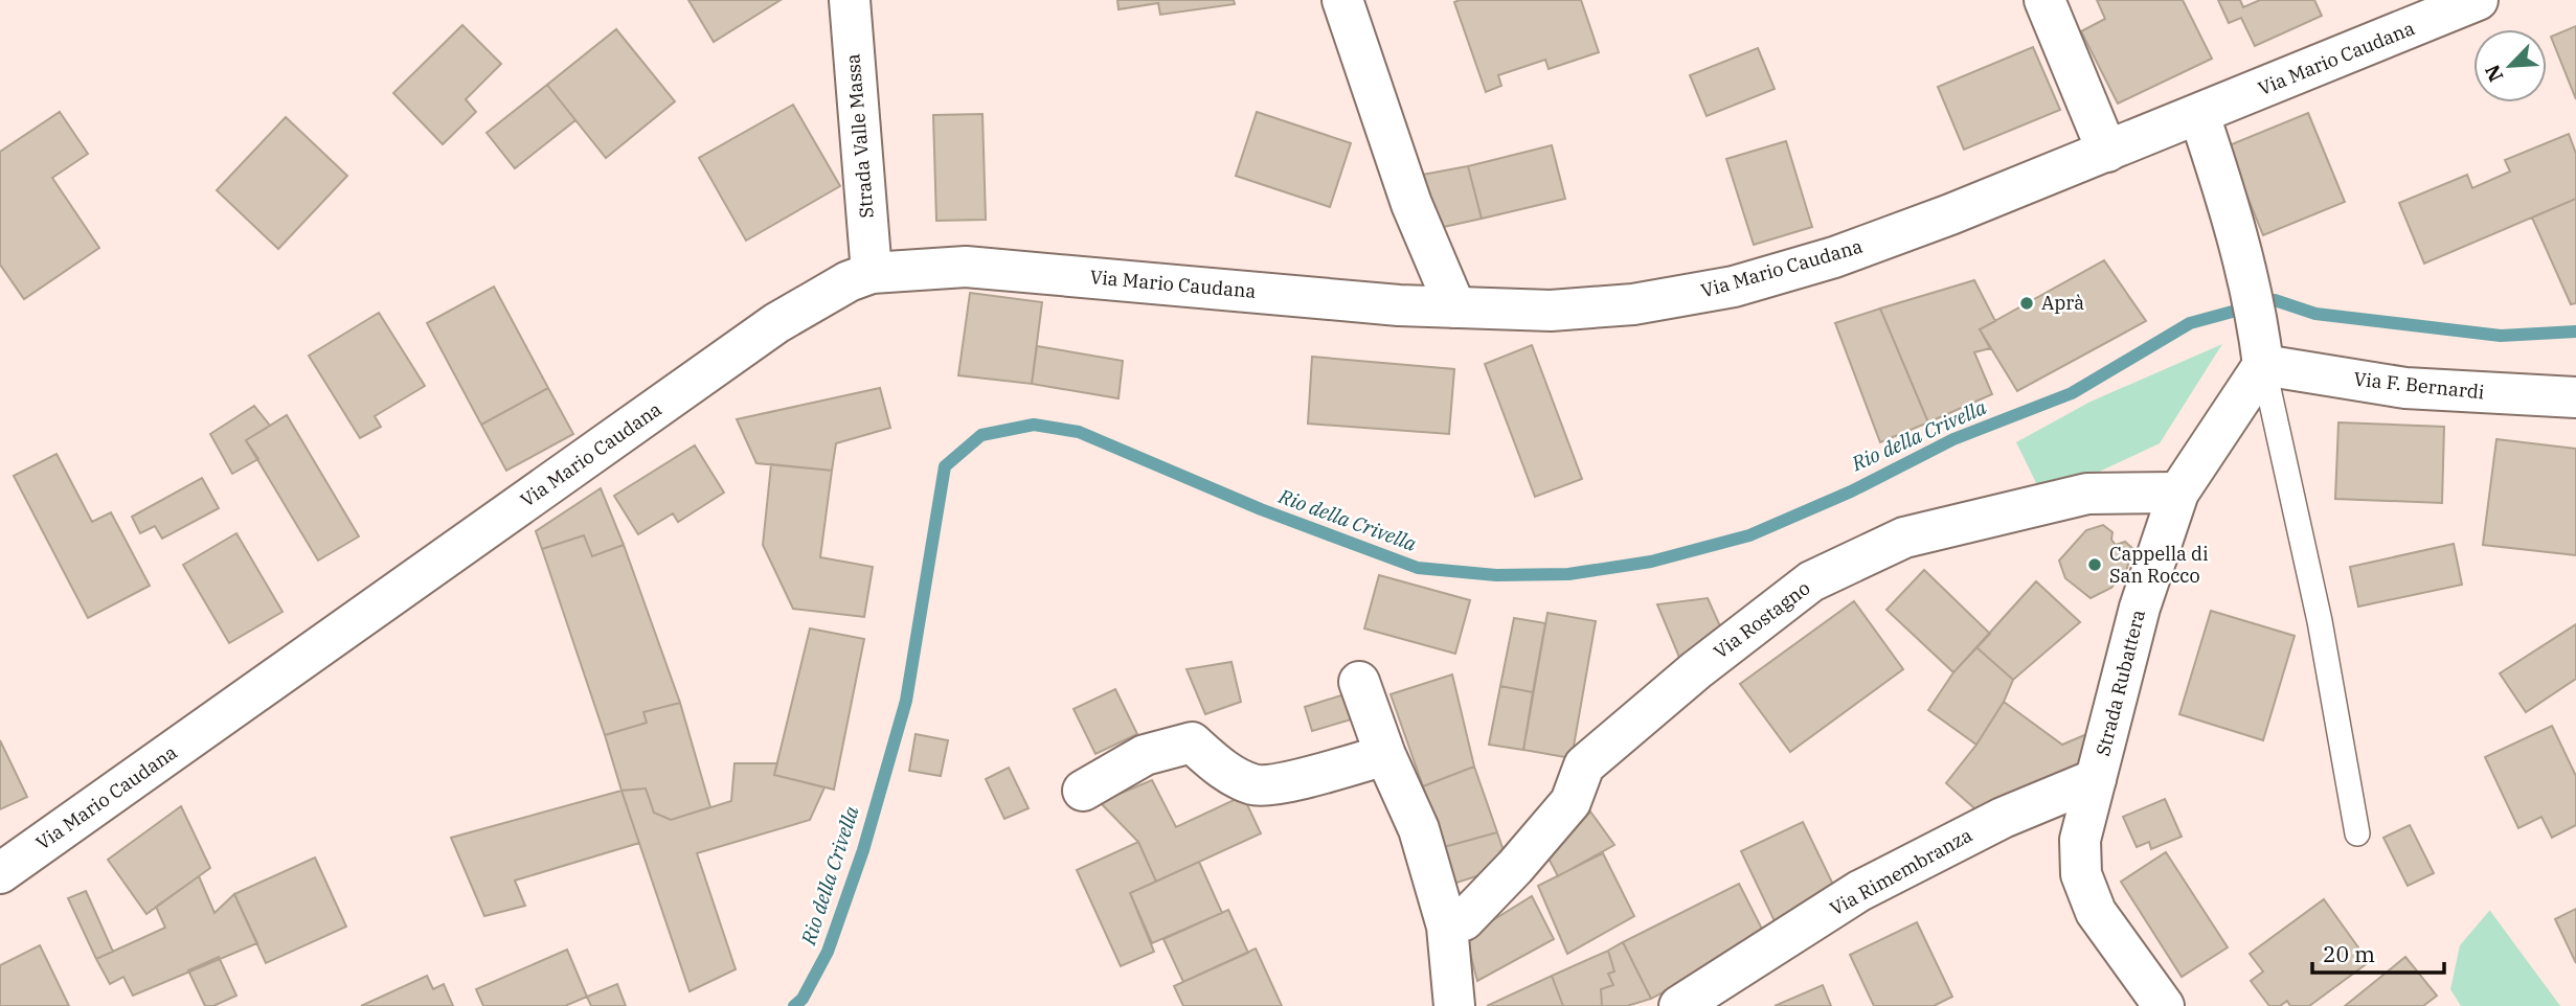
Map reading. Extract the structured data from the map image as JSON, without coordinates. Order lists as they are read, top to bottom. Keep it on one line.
{"streets":{"street":["Via Mario Caudana","Strada Valle Massa","Via F. Bernardi","Via Rostagno","Strada Rubattera","Via Rimembranza"]},"crossings":[["Via Mario Caudana","Strada Valle Massa"],["Via F. Bernardi","Strada Rubattera"],["Via Rostagno","Strada Rubattera"],["Strada Rubattera","Via Rimembranza"]],"water":["Rio della Crivella"],"places":["Aprà","Cappella di San Rocco"],"scale_bar":"20 m","north":"bottom left"}
